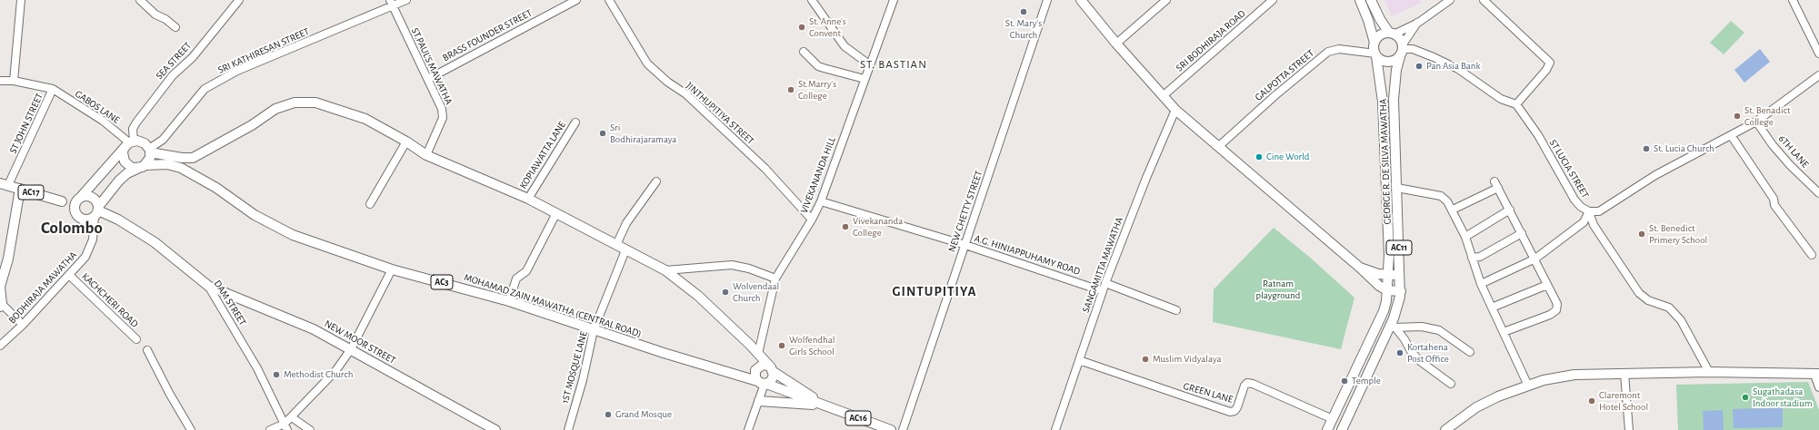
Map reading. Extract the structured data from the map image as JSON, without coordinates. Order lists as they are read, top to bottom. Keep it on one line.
{"streets":{"main road":["GEORGE R. DE SILVA MAWATHA","AC17","AC11","AC3","DAM STREET","MOHAMAD ZAIN MAWATHA (CENTRAL ROAD)","NEW MOOR STREET","AC16"],"street":["BRASS FOUNDER STREET","SRI BODHIRAJA ROAD","SRI KATHIRESAN STREET","SEA STREET","ST.PAUL'S MAWATHA","GALPOTTA STREET","GABOS LANE","JINTHUPITIYA STREET","ST JOHN STREET","6TH LANE","KOPIAWATTA LANE","ST LUCIA STREET","VIVEKANANDA HILL","NEW CHETTY STREET","A.G. HINIAPPUHAMY ROAD","SANGAMITTA MAWATHA","BODHIRAJA MAWATHA","KACHCHERI ROAD","1ST MOSQUE LANE","GREEN LANE"]},"crossings":[["BRASS FOUNDER STREET","ST.PAUL'S MAWATHA"],["SRI KATHIRESAN STREET","SEA STREET"],["SRI KATHIRESAN STREET","ST.PAUL'S MAWATHA"],["SRI KATHIRESAN STREET","GABOS LANE"],["SRI KATHIRESAN STREET","MOHAMAD ZAIN MAWATHA (CENTRAL ROAD)"],["SEA STREET","GABOS LANE"],["SEA STREET","MOHAMAD ZAIN MAWATHA (CENTRAL ROAD)"],["GALPOTTA STREET","GEORGE R. DE SILVA MAWATHA"],["GABOS LANE","ST JOHN STREET"],["GABOS LANE","MOHAMAD ZAIN MAWATHA (CENTRAL ROAD)"],["JINTHUPITIYA STREET","VIVEKANANDA HILL"],["ST JOHN STREET","AC17"],["GEORGE R. DE SILVA MAWATHA","GREEN LANE"],["VIVEKANANDA HILL","A.G. HINIAPPUHAMY ROAD"],["AC17","BODHIRAJA MAWATHA"],["AC17","DAM STREET"],["NEW CHETTY STREET","A.G. HINIAPPUHAMY ROAD"],["A.G. HINIAPPUHAMY ROAD","SANGAMITTA MAWATHA"],["SANGAMITTA MAWATHA","GREEN LANE"],["BODHIRAJA MAWATHA","KACHCHERI ROAD"],["BODHIRAJA MAWATHA","DAM STREET"],["DAM STREET","NEW MOOR STREET"],["MOHAMAD ZAIN MAWATHA (CENTRAL ROAD)","1ST MOSQUE LANE"],["MOHAMAD ZAIN MAWATHA (CENTRAL ROAD)","AC16"]],"districts":["ST. BASTIAN","Colombo","GINTUPITIYA"],"parks":["Ratnam playground"],"places":["St. Mary's Church","St. Anne's Convent","Pan Asia Bank","St.Marry's College","St. Benadict College","Sri Bodhirajaramaya","St. Lucia Church","Cine World","Vivekananda College","St. Benedict Primery School","Wolvendaal Church","Wolfendhal Girls School","Kortahena Post Office","Muslim Vidyalaya","Methodist Church","Temple","Sugathadasa Indoor stadium","Claremont Hotel School","Grand Mosque"]}
